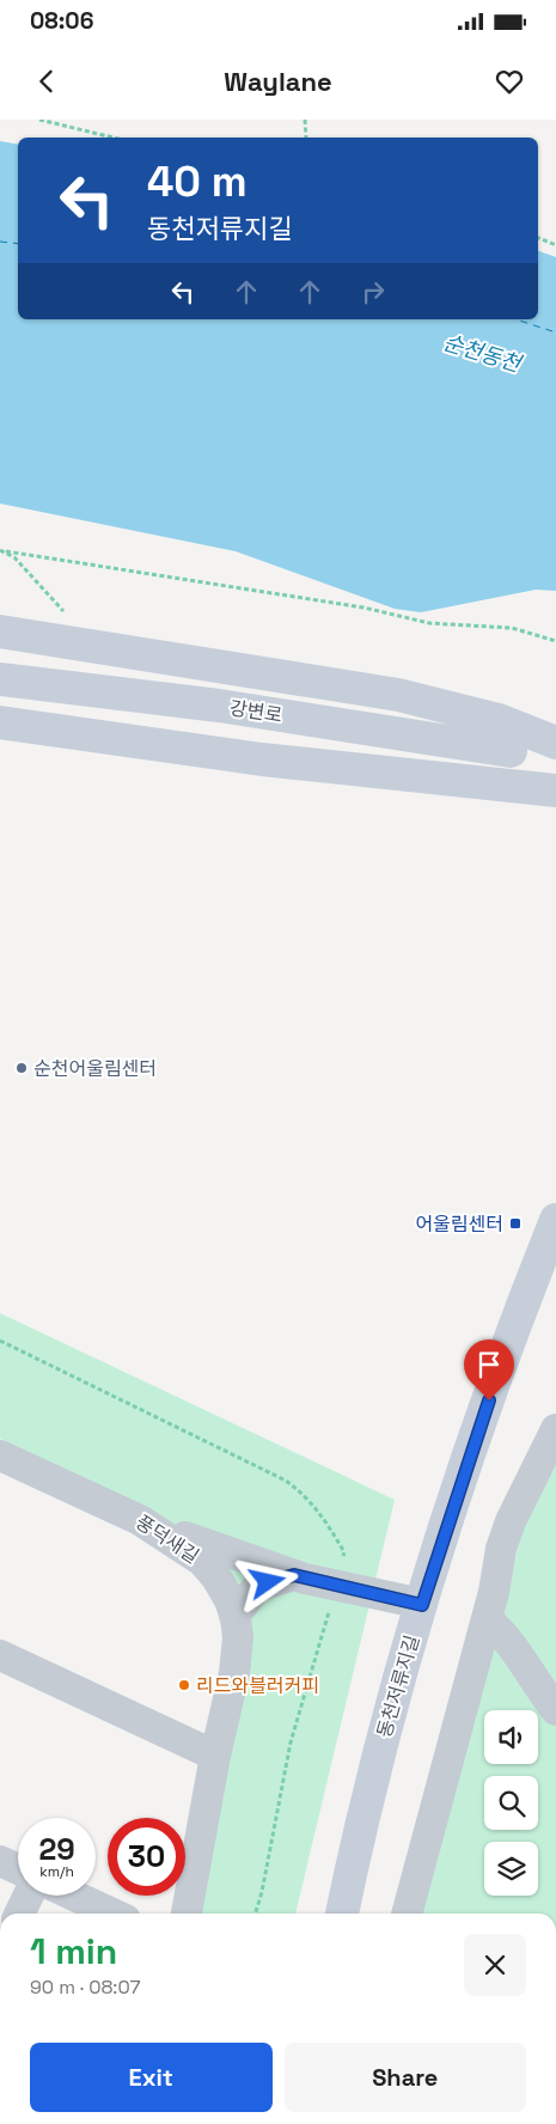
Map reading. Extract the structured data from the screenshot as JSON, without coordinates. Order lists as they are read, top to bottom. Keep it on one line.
{"streets":{"main road":["강변로","동천저류지길"],"street":["풍덕새길"]},"water":["순천동천"],"places":{"other":["순천어울림센터","리드와블러커피"],"transit":["어울림센터"]},"page":{"status":"08:06","header":"Waylane","turn":["40 m","동천저류지길"],"speed":"29 km/h","limit":"30","heading":["1 min","90 m · 08:07"],"buttons":["Exit","Share"]}}
